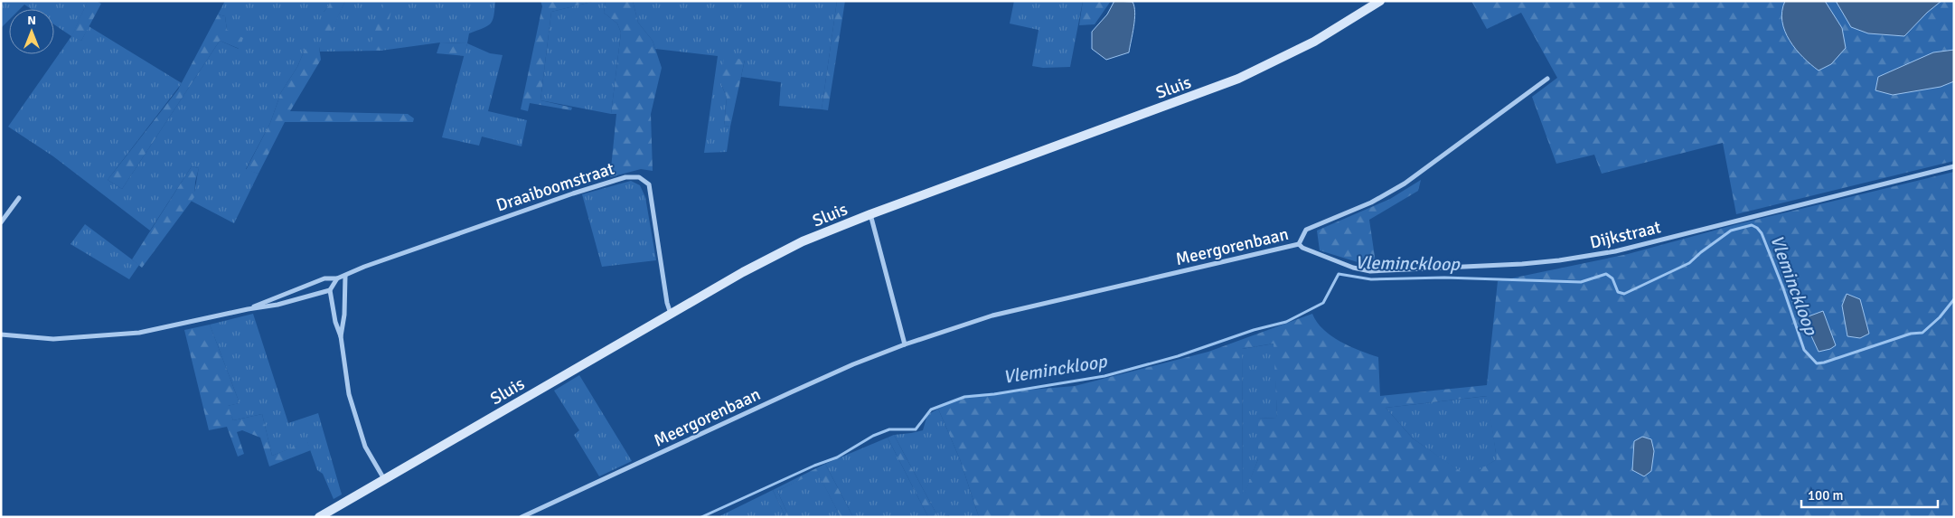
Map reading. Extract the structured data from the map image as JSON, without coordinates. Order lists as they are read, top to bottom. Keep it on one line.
{"streets":{"street":["Sluis","Draaiboomstraat","Dijkstraat","Meergorenbaan"]},"crossings":[["Sluis","Draaiboomstraat"],["Dijkstraat","Meergorenbaan"]],"water":["Vleminckloop"],"scale_bar":"100 m","north":"top"}
